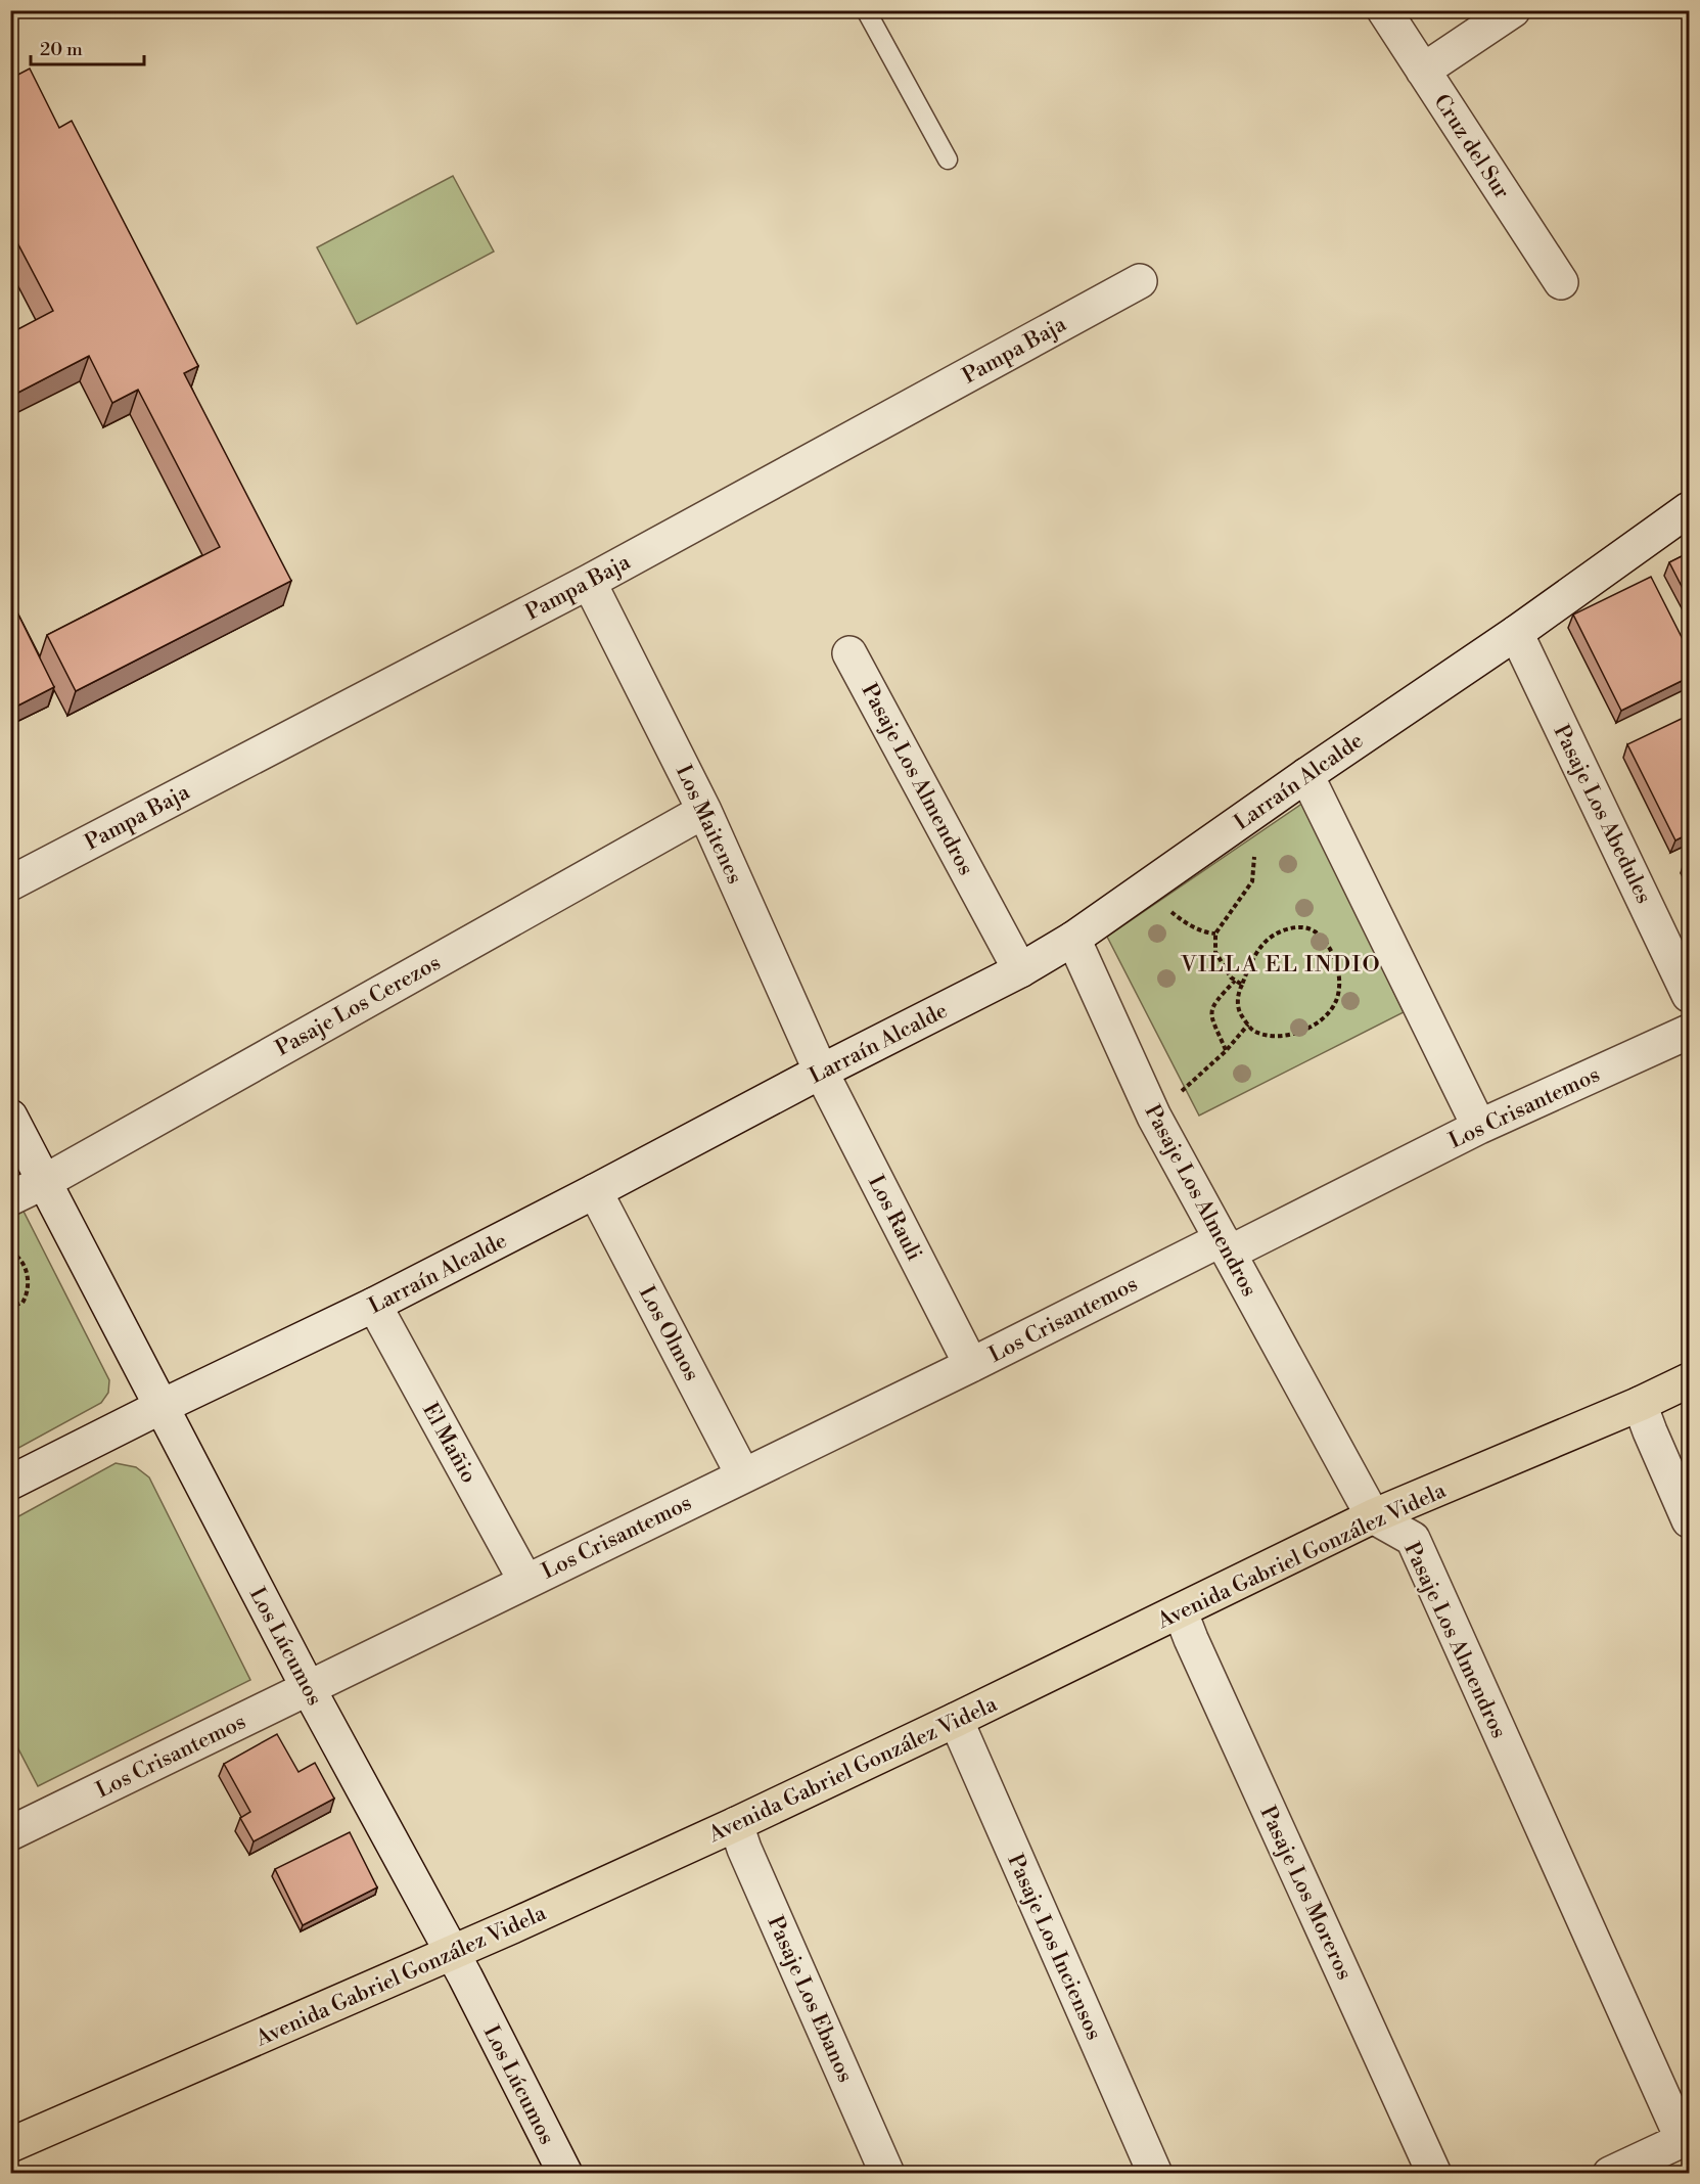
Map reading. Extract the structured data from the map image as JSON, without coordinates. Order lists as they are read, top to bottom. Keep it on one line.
{"streets":{"main road":["Avenida Gabriel González Videla"],"street":["Cruz del Sur","Pampa Baja","Pasaje Los Almendros","Larraín Alcalde","Pasaje Los Abedules","Los Maitenes","Pasaje Los Cerezos","Los Crisantemos","Los Rauli","Los Olmos","El Mañio","Los Lúcumos","Pasaje Los Moreros","Pasaje Los Inciensos","Pasaje Los Ebanos"]},"crossings":[["Pampa Baja","Los Maitenes"],["Pasaje Los Almendros","Larraín Alcalde"],["Pasaje Los Almendros","Los Crisantemos"],["Pasaje Los Almendros","Avenida Gabriel González Videla"],["Larraín Alcalde","Pasaje Los Abedules"],["Larraín Alcalde","Los Maitenes"],["Larraín Alcalde","Los Rauli"],["Larraín Alcalde","Los Olmos"],["Larraín Alcalde","El Mañio"],["Larraín Alcalde","Los Lúcumos"],["Los Maitenes","Pasaje Los Cerezos"],["Los Maitenes","Los Rauli"],["Pasaje Los Cerezos","Los Lúcumos"],["Los Crisantemos","Los Rauli"],["Los Crisantemos","Los Olmos"],["Los Crisantemos","El Mañio"],["Los Crisantemos","Los Lúcumos"],["Avenida Gabriel González Videla","Los Lúcumos"],["Avenida Gabriel González Videla","Pasaje Los Moreros"],["Avenida Gabriel González Videla","Pasaje Los Inciensos"],["Avenida Gabriel González Videla","Pasaje Los Ebanos"]],"districts":["VILLA EL INDIO"],"scale_bar":"20 m"}
